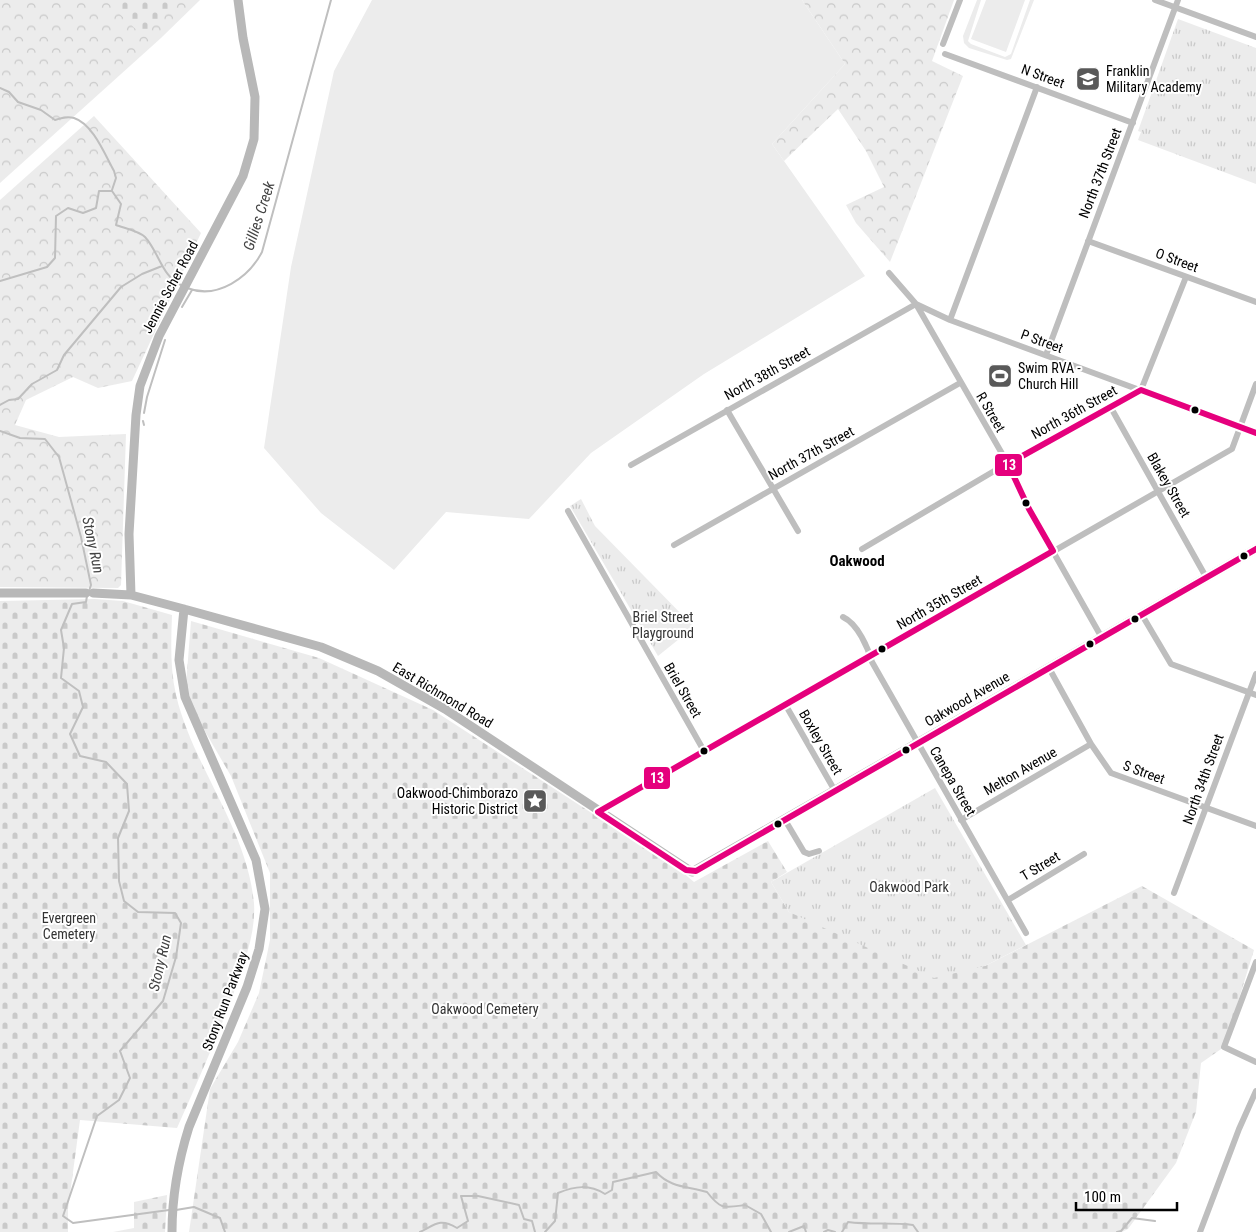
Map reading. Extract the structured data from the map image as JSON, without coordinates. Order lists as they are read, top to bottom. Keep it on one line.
{"streets":{"street":["N Street","North 37th Street","O Street","Jennie Scher Road","P Street","North 38th Street","R Street","North 36th Street","Blakey Street","North 35th Street","Briel Street","East Richmond Road","Oakwood Avenue","Boxley Street","Melton Avenue","S Street","North 34th Street","Canepa Street","T Street","Stony Run Parkway"]},"crossings":[["N Street","North 37th Street"],["North 37th Street","O Street"],["North 37th Street","P Street"],["North 37th Street","R Street"],["Jennie Scher Road","East Richmond Road"],["P Street","North 38th Street"],["P Street","R Street"],["P Street","North 36th Street"],["P Street","North 35th Street"],["North 38th Street","R Street"],["R Street","North 36th Street"],["R Street","North 35th Street"],["R Street","Oakwood Avenue"],["North 36th Street","Blakey Street"],["Blakey Street","North 35th Street"],["Blakey Street","Oakwood Avenue"],["North 35th Street","Briel Street"],["North 35th Street","East Richmond Road"],["North 35th Street","Boxley Street"],["North 35th Street","Canepa Street"],["East Richmond Road","Oakwood Avenue"],["East Richmond Road","Stony Run Parkway"],["Oakwood Avenue","Boxley Street"],["Oakwood Avenue","S Street"],["Oakwood Avenue","Canepa Street"],["Melton Avenue","S Street"],["Melton Avenue","Canepa Street"],["S Street","North 34th Street"],["Canepa Street","T Street"]],"districts":["Oakwood"],"water":["Gillies Creek","Stony Run"],"parks":["Briel Street Playground","Oakwood Park","Evergreen Cemetery","Oakwood Cemetery"],"places":{"school or university":["Franklin Military Academy"],"sports":["Swim RVA - Church Hill"],"place":["Oakwood-Chimborazo Historic District"]},"lines":["transit line 13"],"scale_bar":"100 m"}
